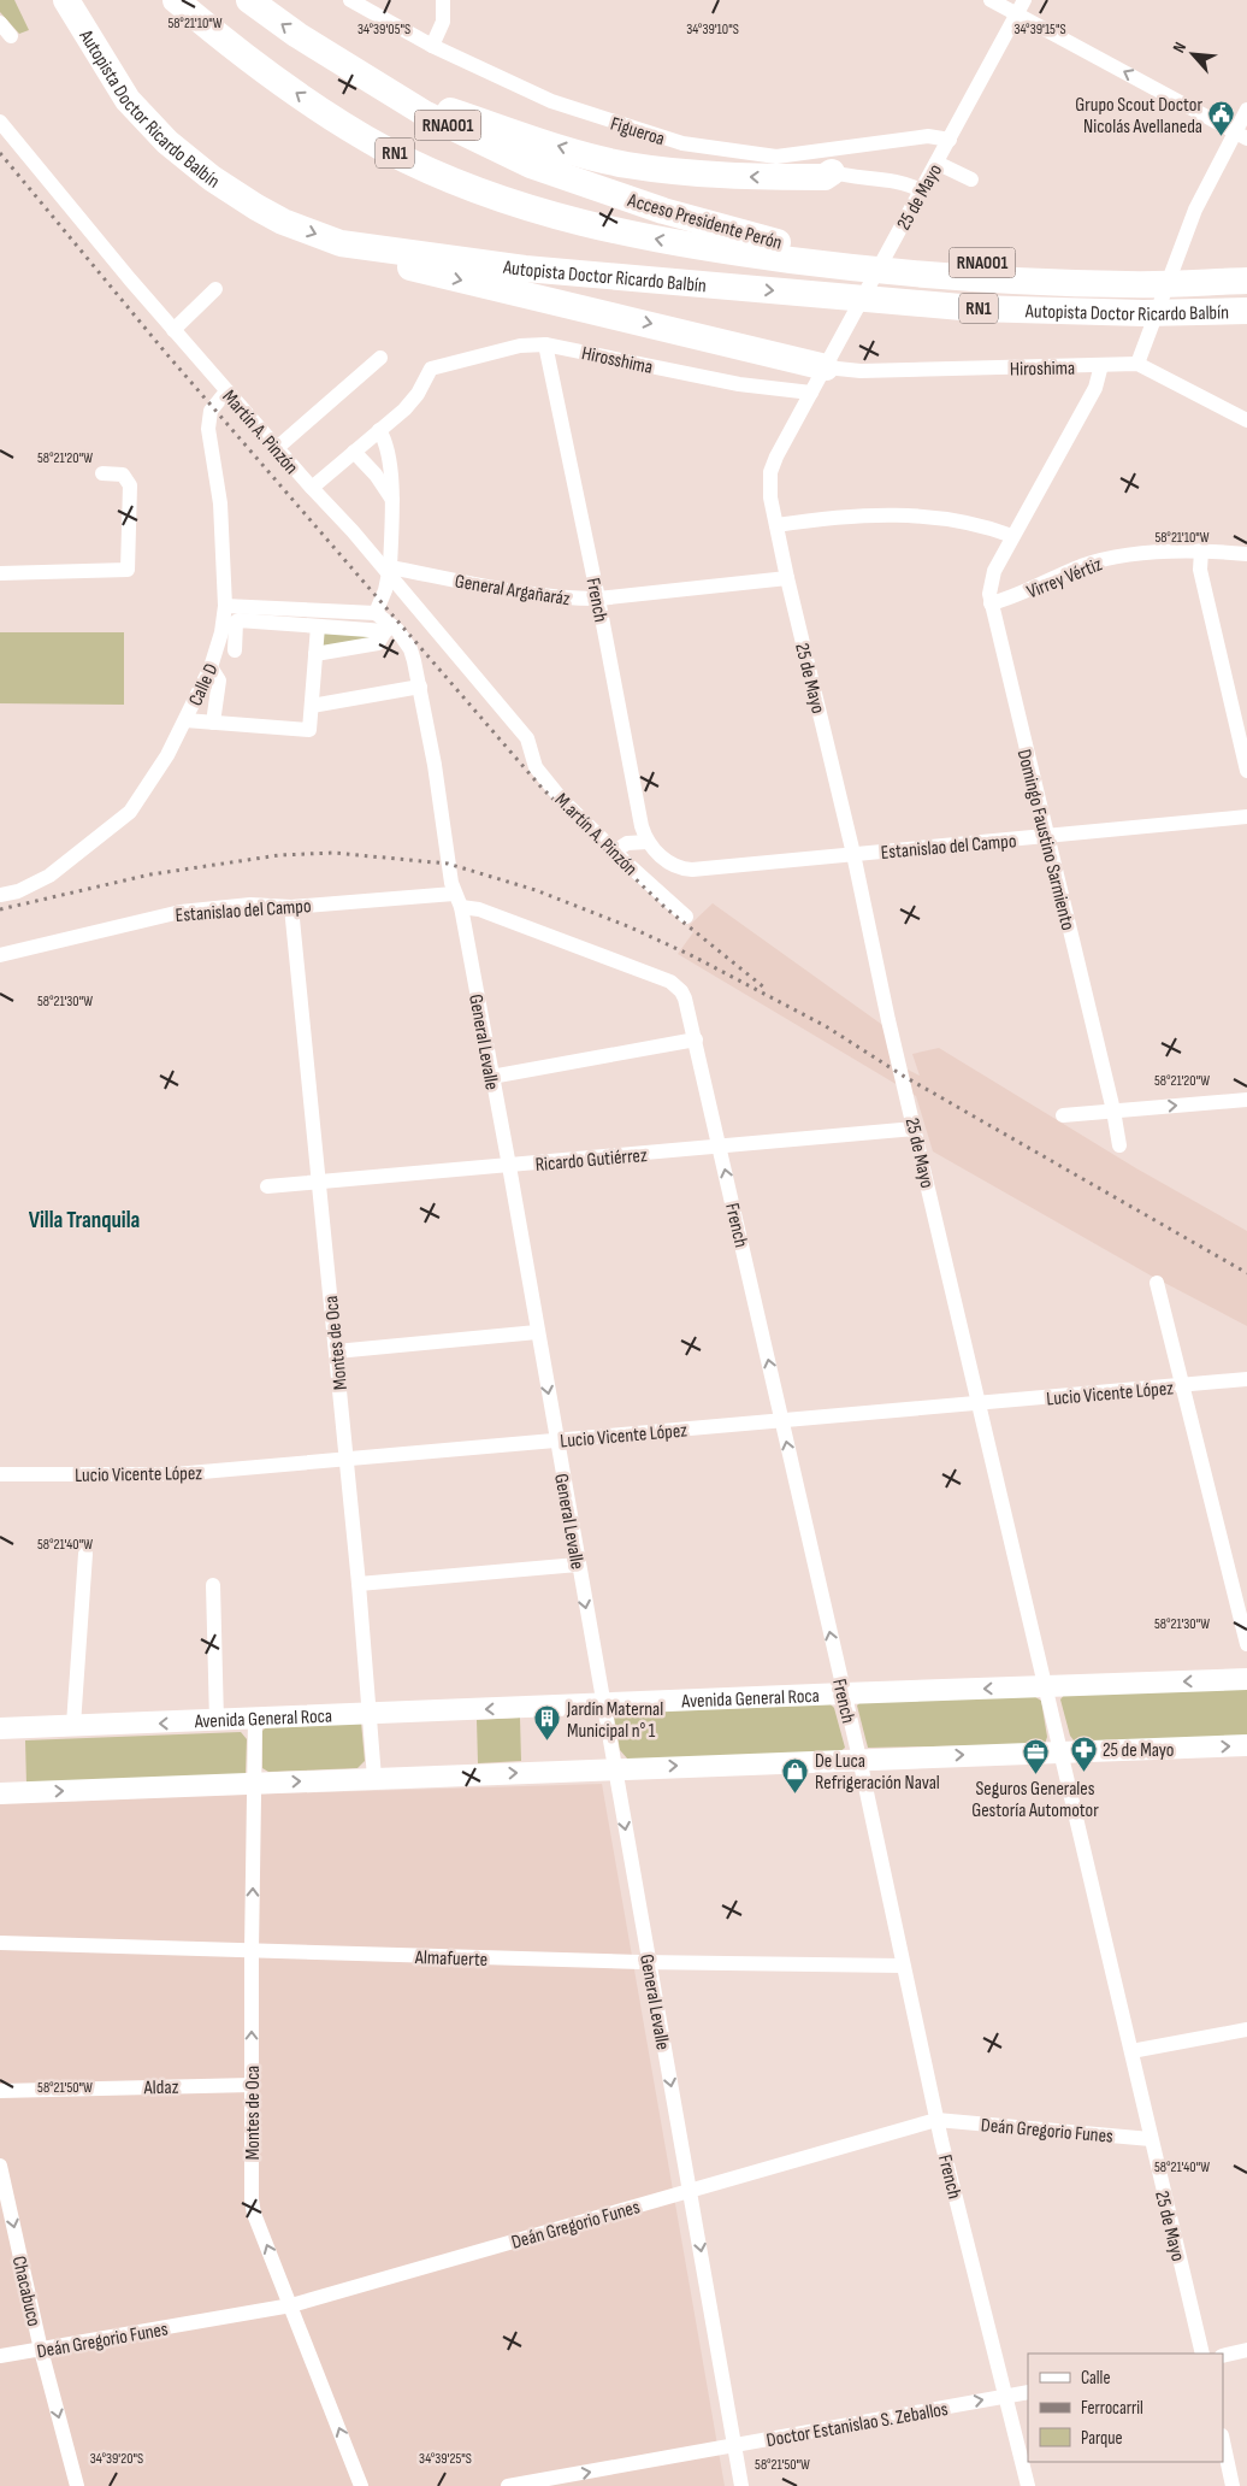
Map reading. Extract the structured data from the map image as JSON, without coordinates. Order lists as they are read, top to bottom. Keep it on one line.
{"streets":{"highway":["Autopista Doctor Ricardo Balbín","RNA001","RN1","Acceso Presidente Perón"],"main road":["Avenida General Roca"],"street":["Figueroa","25 de Mayo","Hirosshima","Hiroshima","Martín A. Pinzón","Virrey Vértiz","General Argañaráz","French","Calle D","M.artín A. Pinzón","Domingo Faustino Sarmiento","Estanislao del Campo","General Levalle","Ricardo Gutiérrez","Montes de Oca","Lucio Vicente López","Almafuerte","Aldaz","Deán Gregorio Funes","Chacabuco","Doctor Estanislao S. Zeballos"]},"crossings":[["Autopista Doctor Ricardo Balbín","Acceso Presidente Perón"],["Figueroa","25 de Mayo"],["25 de Mayo","Hirosshima"],["25 de Mayo","Hiroshima"],["25 de Mayo","General Argañaráz"],["25 de Mayo","Estanislao del Campo"],["25 de Mayo","Ricardo Gutiérrez"],["25 de Mayo","Lucio Vicente López"],["25 de Mayo","Avenida General Roca"],["25 de Mayo","Deán Gregorio Funes"],["Hirosshima","French"],["Hiroshima","Domingo Faustino Sarmiento"],["Martín A. Pinzón","General Argañaráz"],["Martín A. Pinzón","Calle D"],["Martín A. Pinzón","M.artín A. Pinzón"],["Virrey Vértiz","Domingo Faustino Sarmiento"],["General Argañaráz","French"],["French","Estanislao del Campo"],["French","Ricardo Gutiérrez"],["French","Lucio Vicente López"],["French","Avenida General Roca"],["French","Almafuerte"],["French","Deán Gregorio Funes"],["French","Doctor Estanislao S. Zeballos"],["Domingo Faustino Sarmiento","Estanislao del Campo"],["Estanislao del Campo","General Levalle"],["Estanislao del Campo","Montes de Oca"],["General Levalle","Ricardo Gutiérrez"],["General Levalle","Lucio Vicente López"],["General Levalle","Avenida General Roca"],["General Levalle","Almafuerte"],["General Levalle","Deán Gregorio Funes"],["General Levalle","Doctor Estanislao S. Zeballos"],["Ricardo Gutiérrez","Montes de Oca"],["Montes de Oca","Lucio Vicente López"],["Montes de Oca","Avenida General Roca"],["Montes de Oca","Almafuerte"],["Montes de Oca","Aldaz"],["Montes de Oca","Deán Gregorio Funes"],["Deán Gregorio Funes","Chacabuco"]],"one_way":["General Levalle","Montes de Oca","Chacabuco","Doctor Estanislao S. Zeballos"],"districts":["Villa Tranquila"],"places":{"public building":["Grupo Scout Doctor Nicolás Avellaneda"],"building":["Jardín Maternal Municipal n° 1"],"pharmacy":["25 de Mayo"],"office":["Seguros Generales Gestoría Automotor"],"shop":["De Luca Refrigeración Naval"]},"legend":["Calle","Ferrocarril","Parque"],"north":"top left","coordinates":["58°21'10\"W","34°39'05\"S","34°39'10\"S","34°39'15\"S","58°21'20\"W","58°21'30\"W","58°21'40\"W","58°21'50\"W","34°39'20\"S","34°39'25\"S"]}
